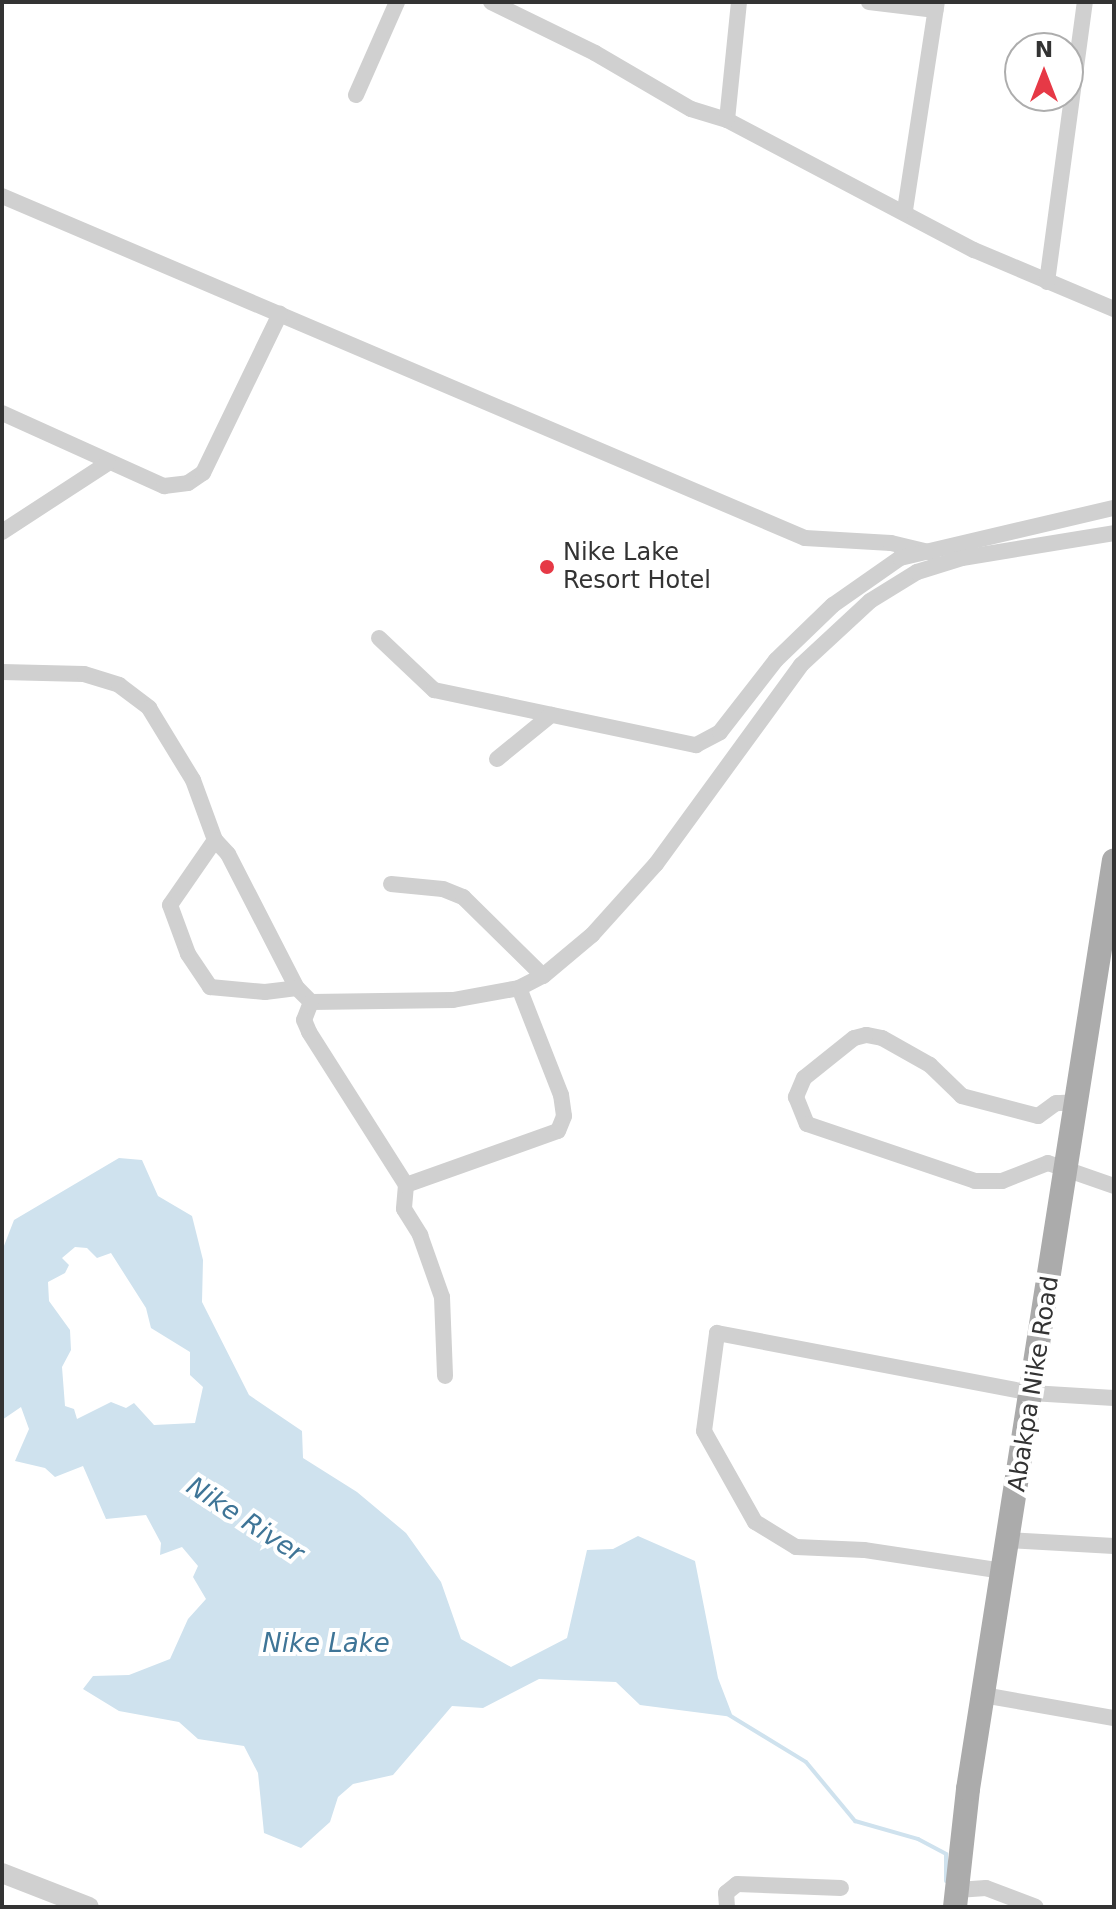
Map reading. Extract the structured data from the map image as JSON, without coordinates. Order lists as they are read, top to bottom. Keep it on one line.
{"streets":{"main road":["Abakpa Nike Road"]},"water":["Nike River","Nike Lake"],"places":["Nike Lake Resort Hotel"],"north":"top"}
